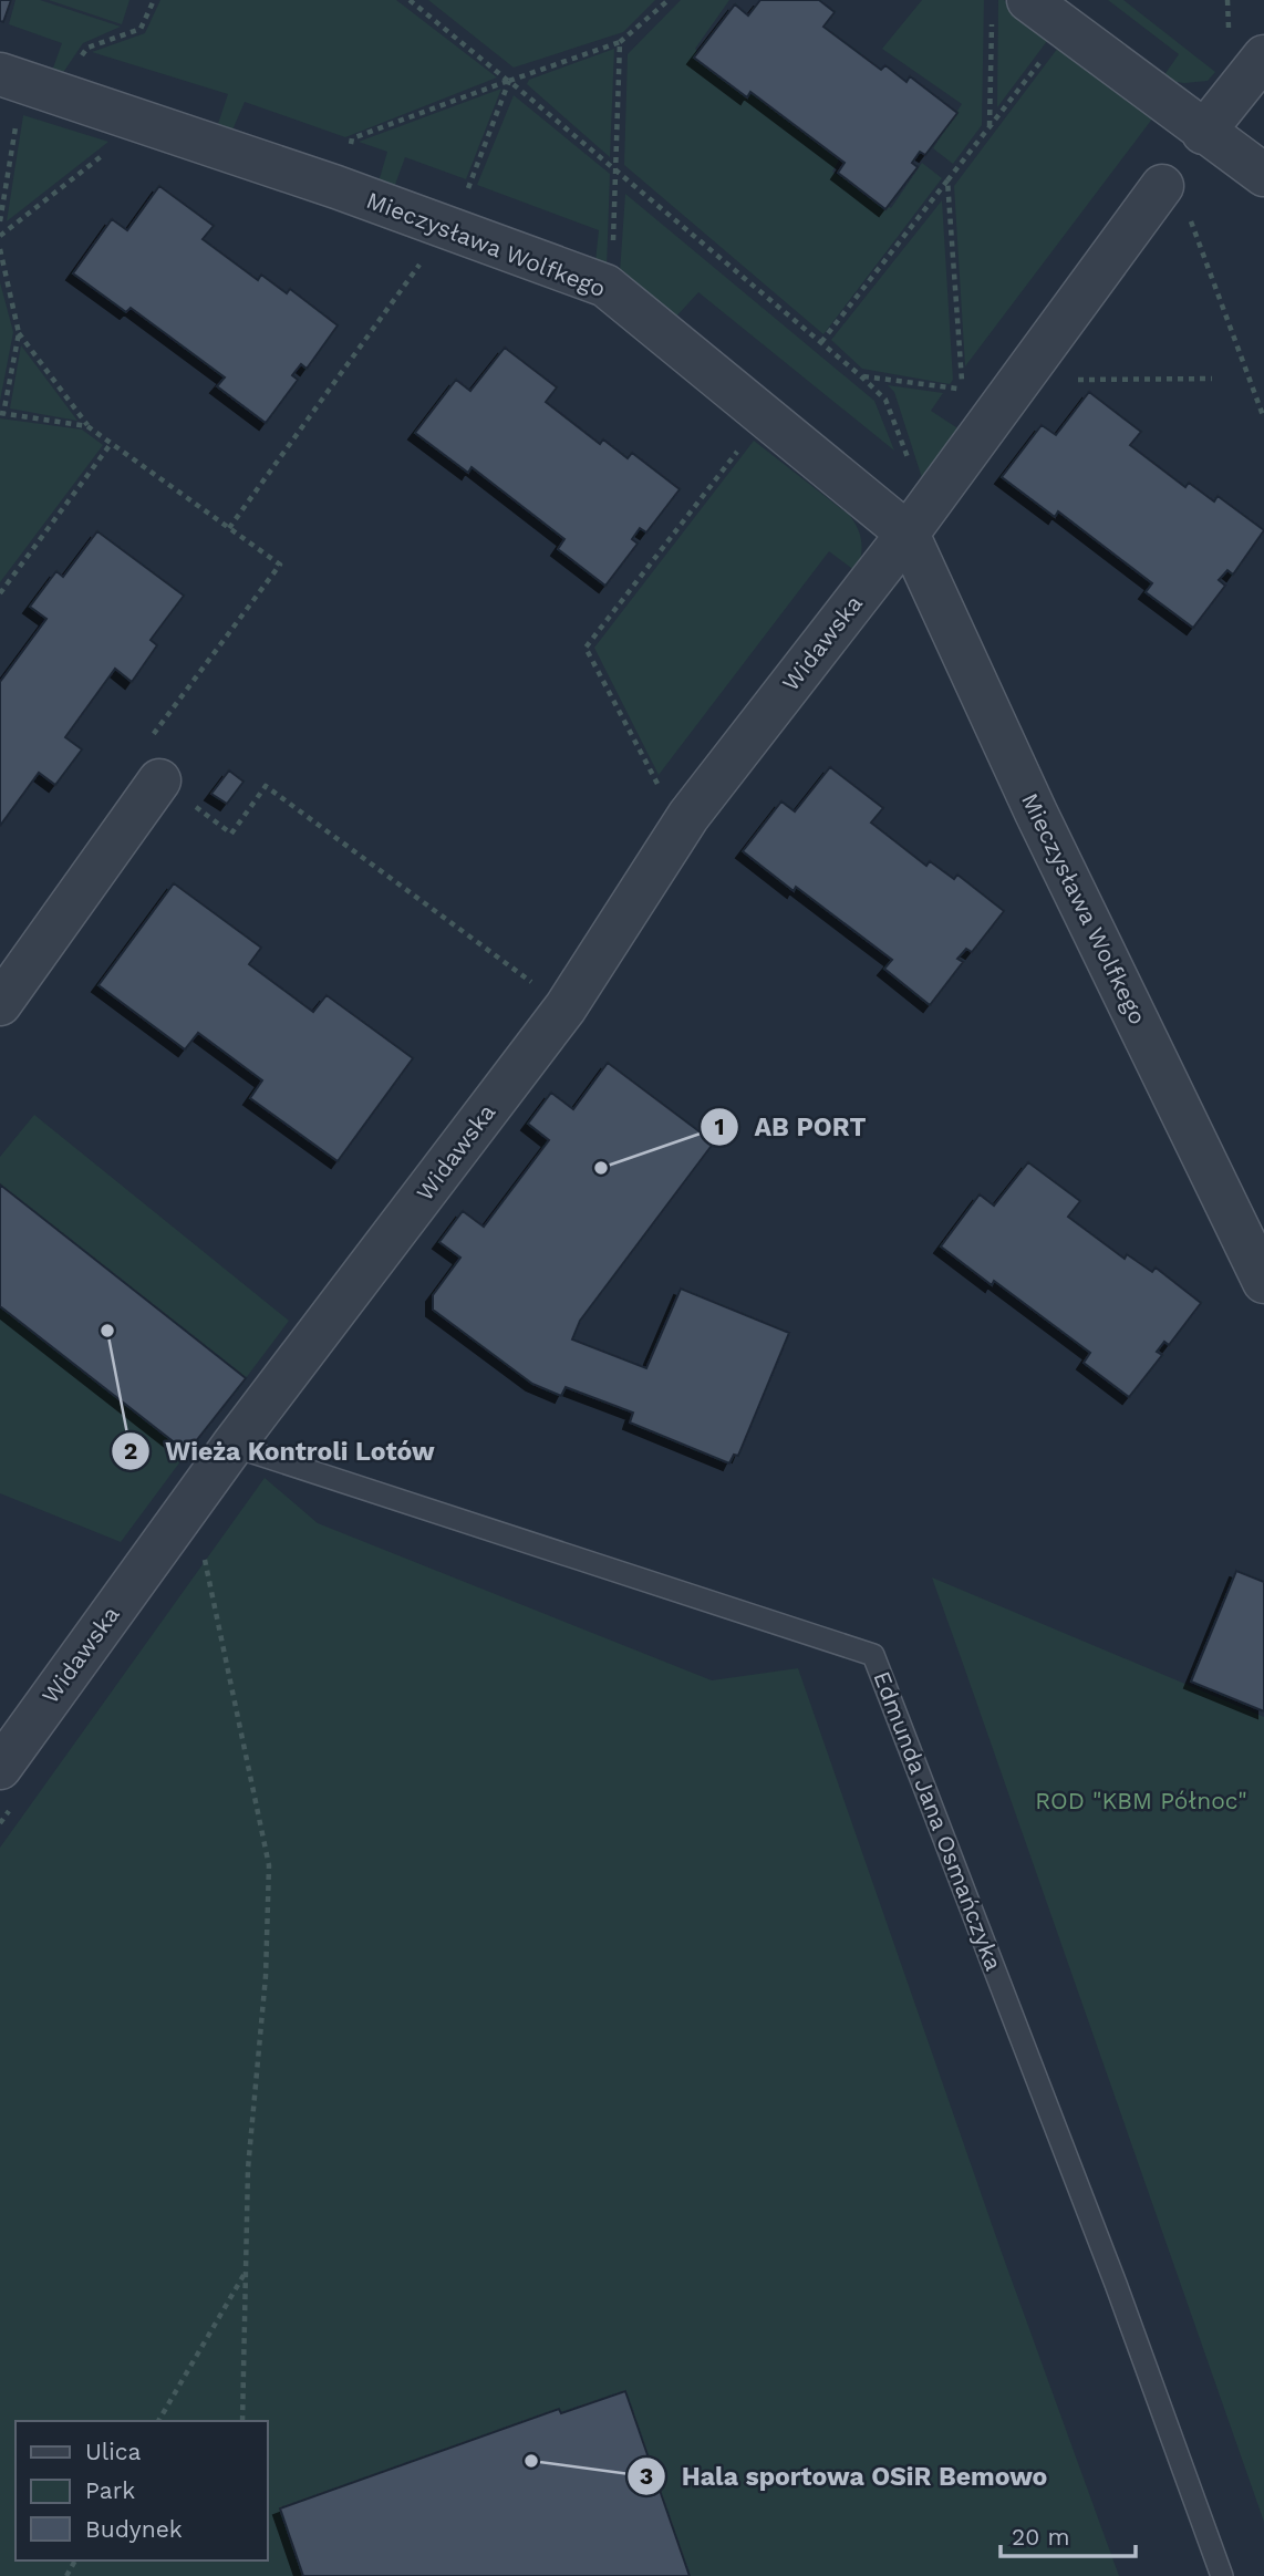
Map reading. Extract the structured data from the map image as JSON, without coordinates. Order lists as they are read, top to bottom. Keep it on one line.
{"streets":{"street":["Mieczysława Wolfkego","Widawska"],"lane":["Edmunda Jana Osmańczyka"]},"crossings":[["Mieczysława Wolfkego","Widawska"],["Widawska","Edmunda Jana Osmańczyka"]],"parks":["ROD \"KBM Północ\""],"places":["AB PORT","Wieża Kontroli Lotów","Hala sportowa OSiR Bemowo"],"legend":["Ulica","Park","Budynek"],"scale_bar":"20 m"}
